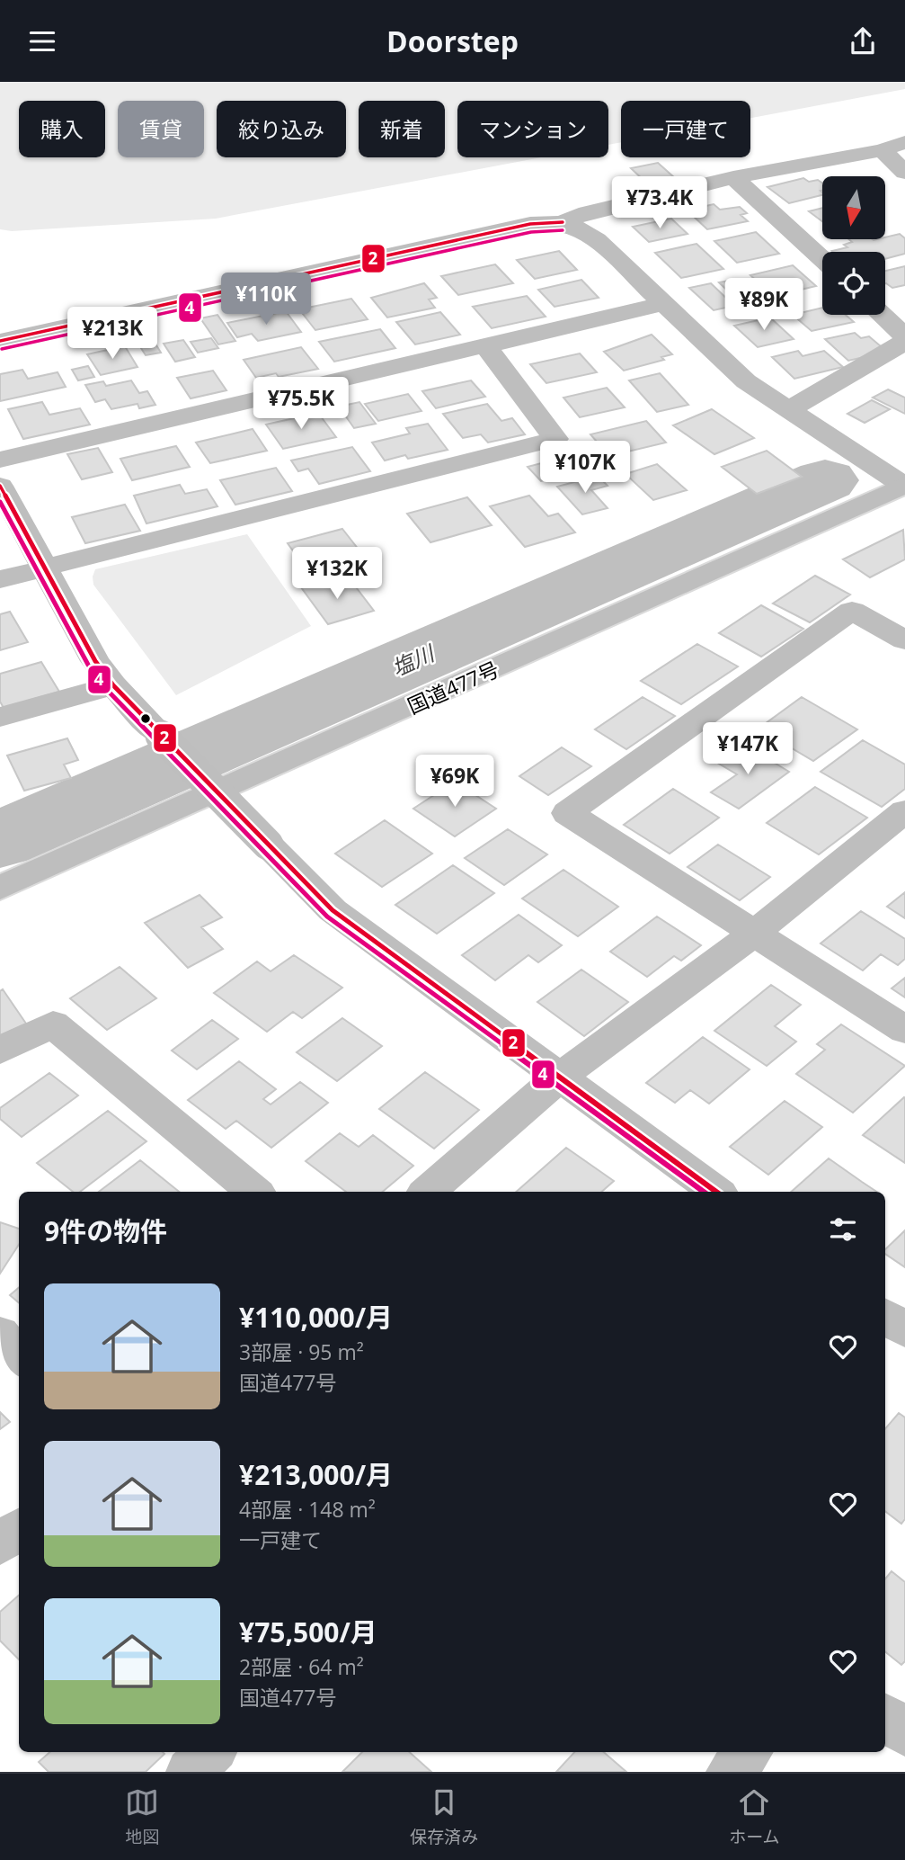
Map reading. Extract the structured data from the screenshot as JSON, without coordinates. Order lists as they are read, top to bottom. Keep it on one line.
{"streets":{"main road":["国道477号"]},"water":["塩川"],"lines":["transit line 2","transit line 4"],"north":"bottom","page":{"header":"Doorstep","chip":["購入","賃貸","絞り込み","新着","マンション","一戸建て"],"price":["¥73.4K","¥110K","¥89K","¥213K","¥75.5K","¥107K","¥132K","¥147K","¥69K"],"heading":"9件の物件","list":[{"name":"¥110,000/月","note":"3部屋 · 95 m² · 国道477号"},{"name":"¥213,000/月","note":"4部屋 · 148 m² · 一戸建て"},{"name":"¥75,500/月","note":"2部屋 · 64 m² · 国道477号"}],"tabs":["地図","保存済み","ホーム"]}}
